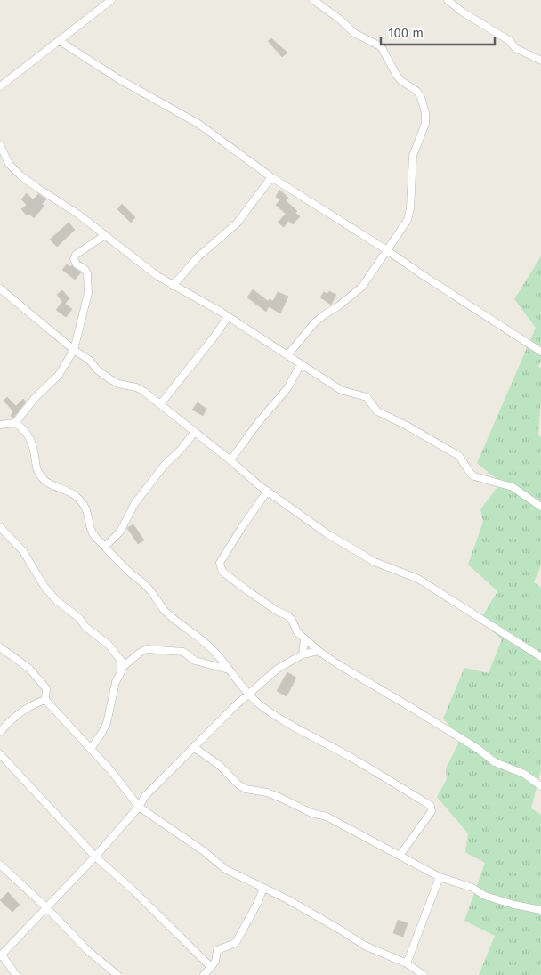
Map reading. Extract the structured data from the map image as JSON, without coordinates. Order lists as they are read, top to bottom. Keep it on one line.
{"scale_bar":"100 m"}
